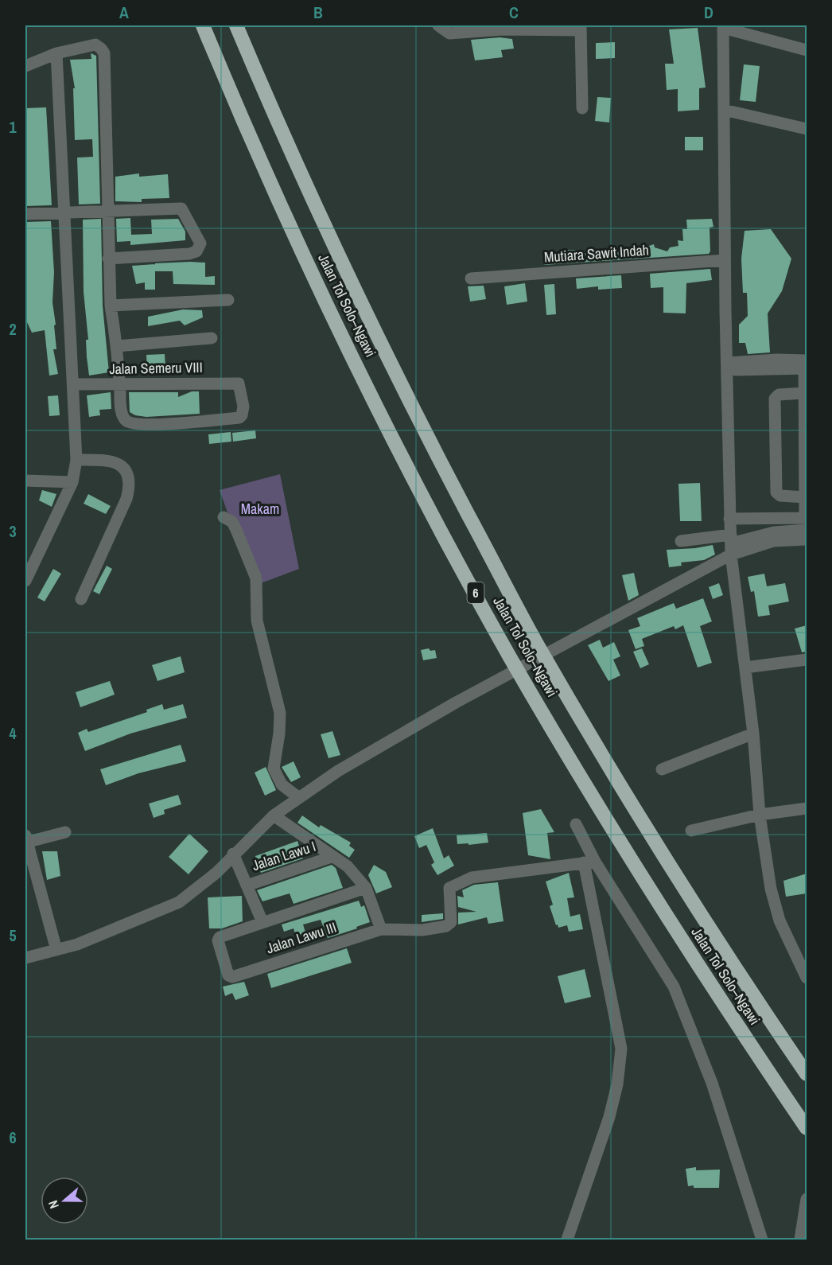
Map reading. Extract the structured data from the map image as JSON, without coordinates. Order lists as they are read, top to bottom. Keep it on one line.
{"streets":{"highway":["Jalan Tol Solo–Ngawi","6"],"street":["Mutiara Sawit Indah","Jalan Semeru VIII","Jalan Lawu I","Jalan Lawu III"]},"parks":["Makam"],"north":"left","grid":{"columns":["A","B","C","D"],"rows":["1","2","3","4","5","6"]}}
